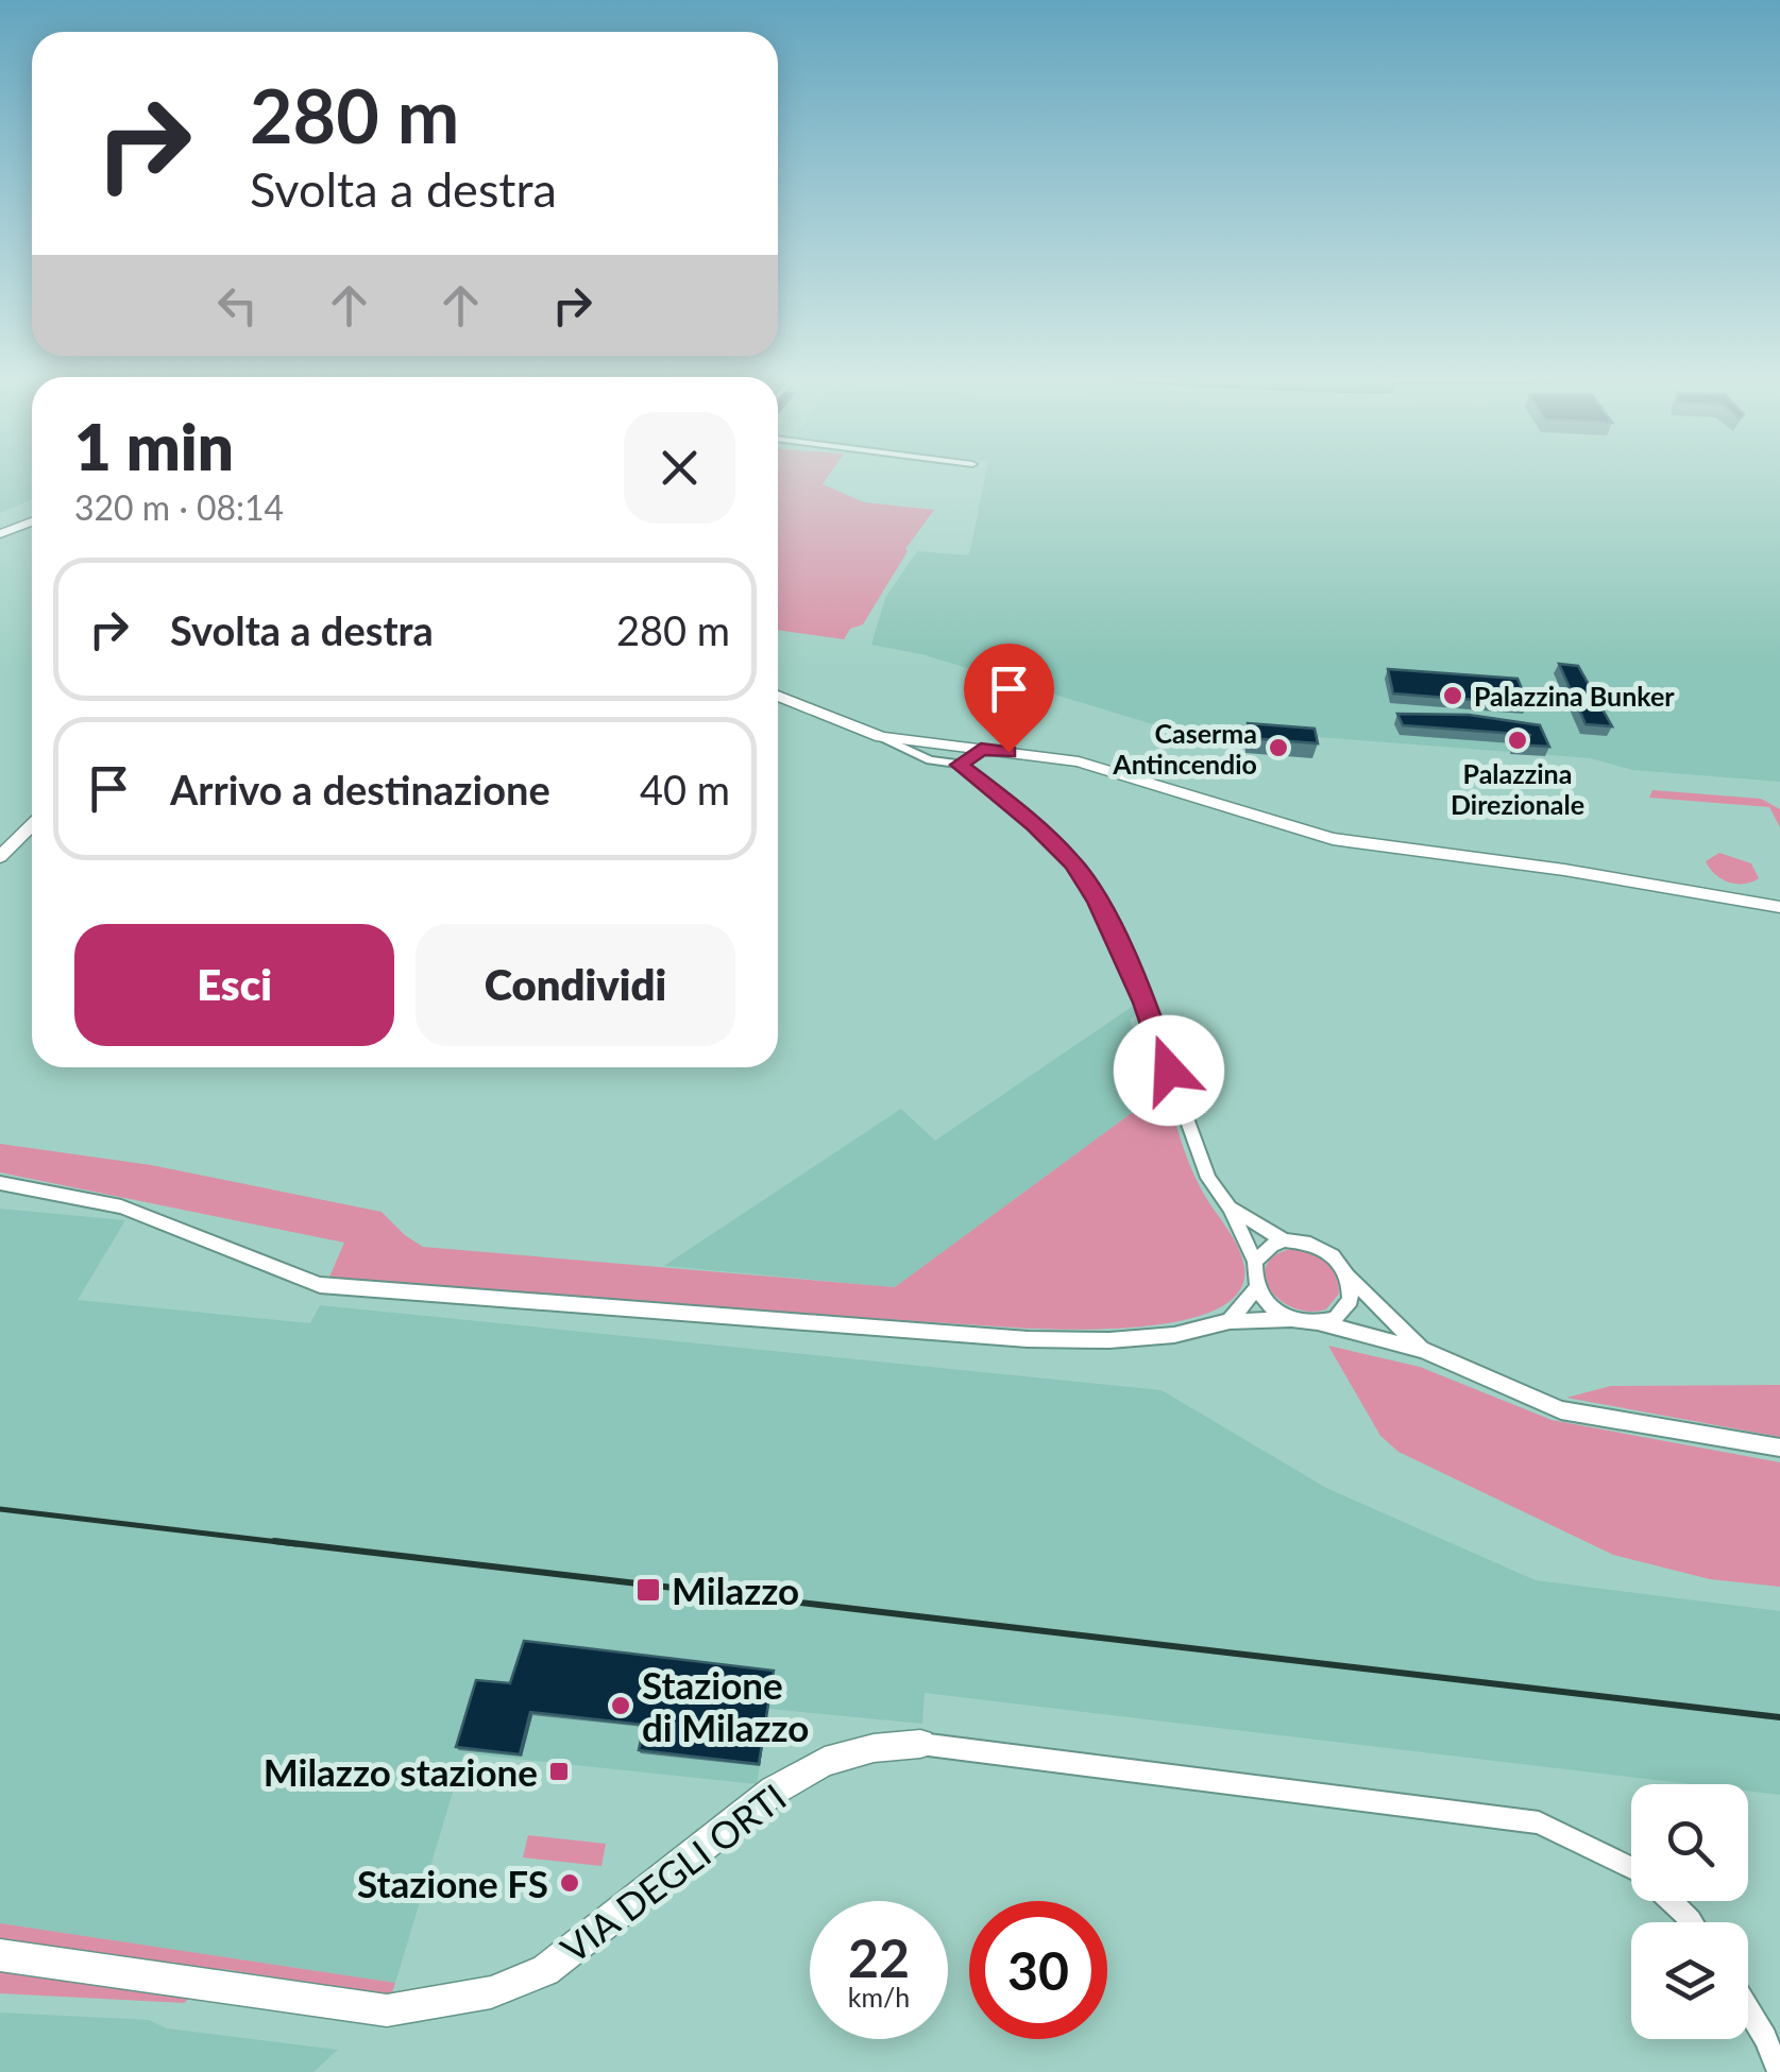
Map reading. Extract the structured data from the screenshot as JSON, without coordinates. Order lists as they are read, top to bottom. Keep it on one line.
{"streets":{"main road":["VIA DEGLI ORTI"]},"places":{"other":["Palazzina Bunker","Palazzina Direzionale","Caserma Antincendio","Stazione di Milazzo","Stazione FS"],"transit":["Milazzo","Milazzo stazione"]},"page":{"turn":["280 m","Svolta a destra"],"heading":["1 min","320 m · 08:14"],"list":[{"name":"Svolta a destra","value":"280 m"},{"name":"Arrivo a destinazione","value":"40 m"}],"buttons":["Esci","Condividi"],"speed":"22 km/h","limit":"30"}}
